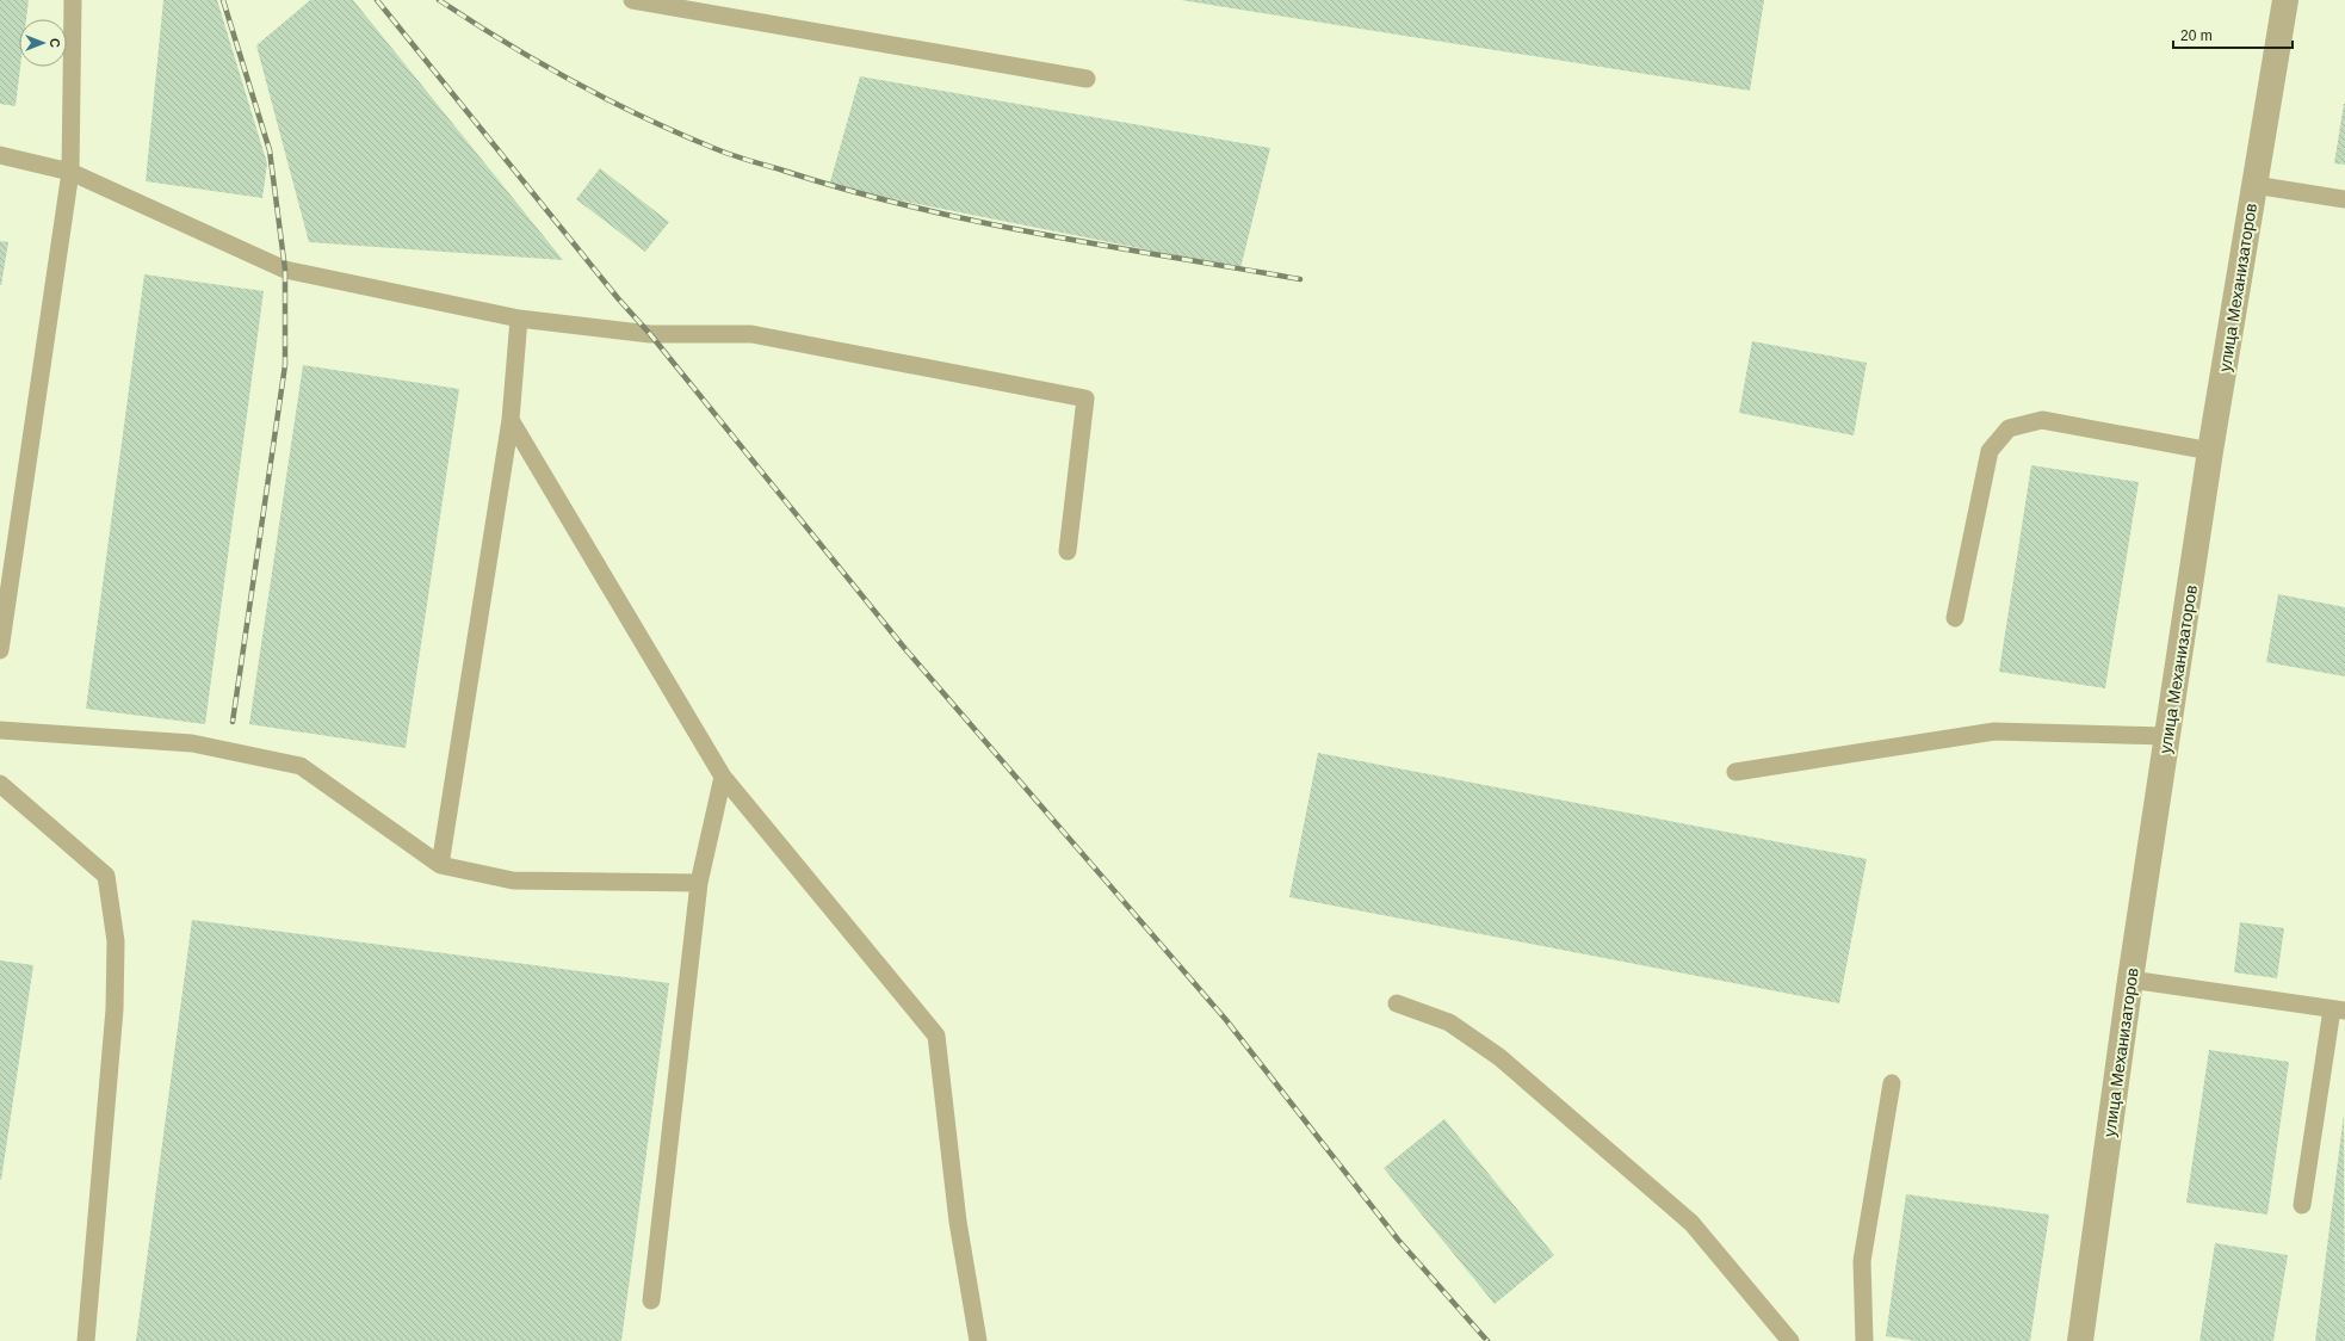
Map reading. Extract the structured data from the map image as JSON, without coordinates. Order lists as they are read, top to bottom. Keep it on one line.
{"streets":{"street":["улица Механизаторов"]},"scale_bar":"20 m","north":"right"}
